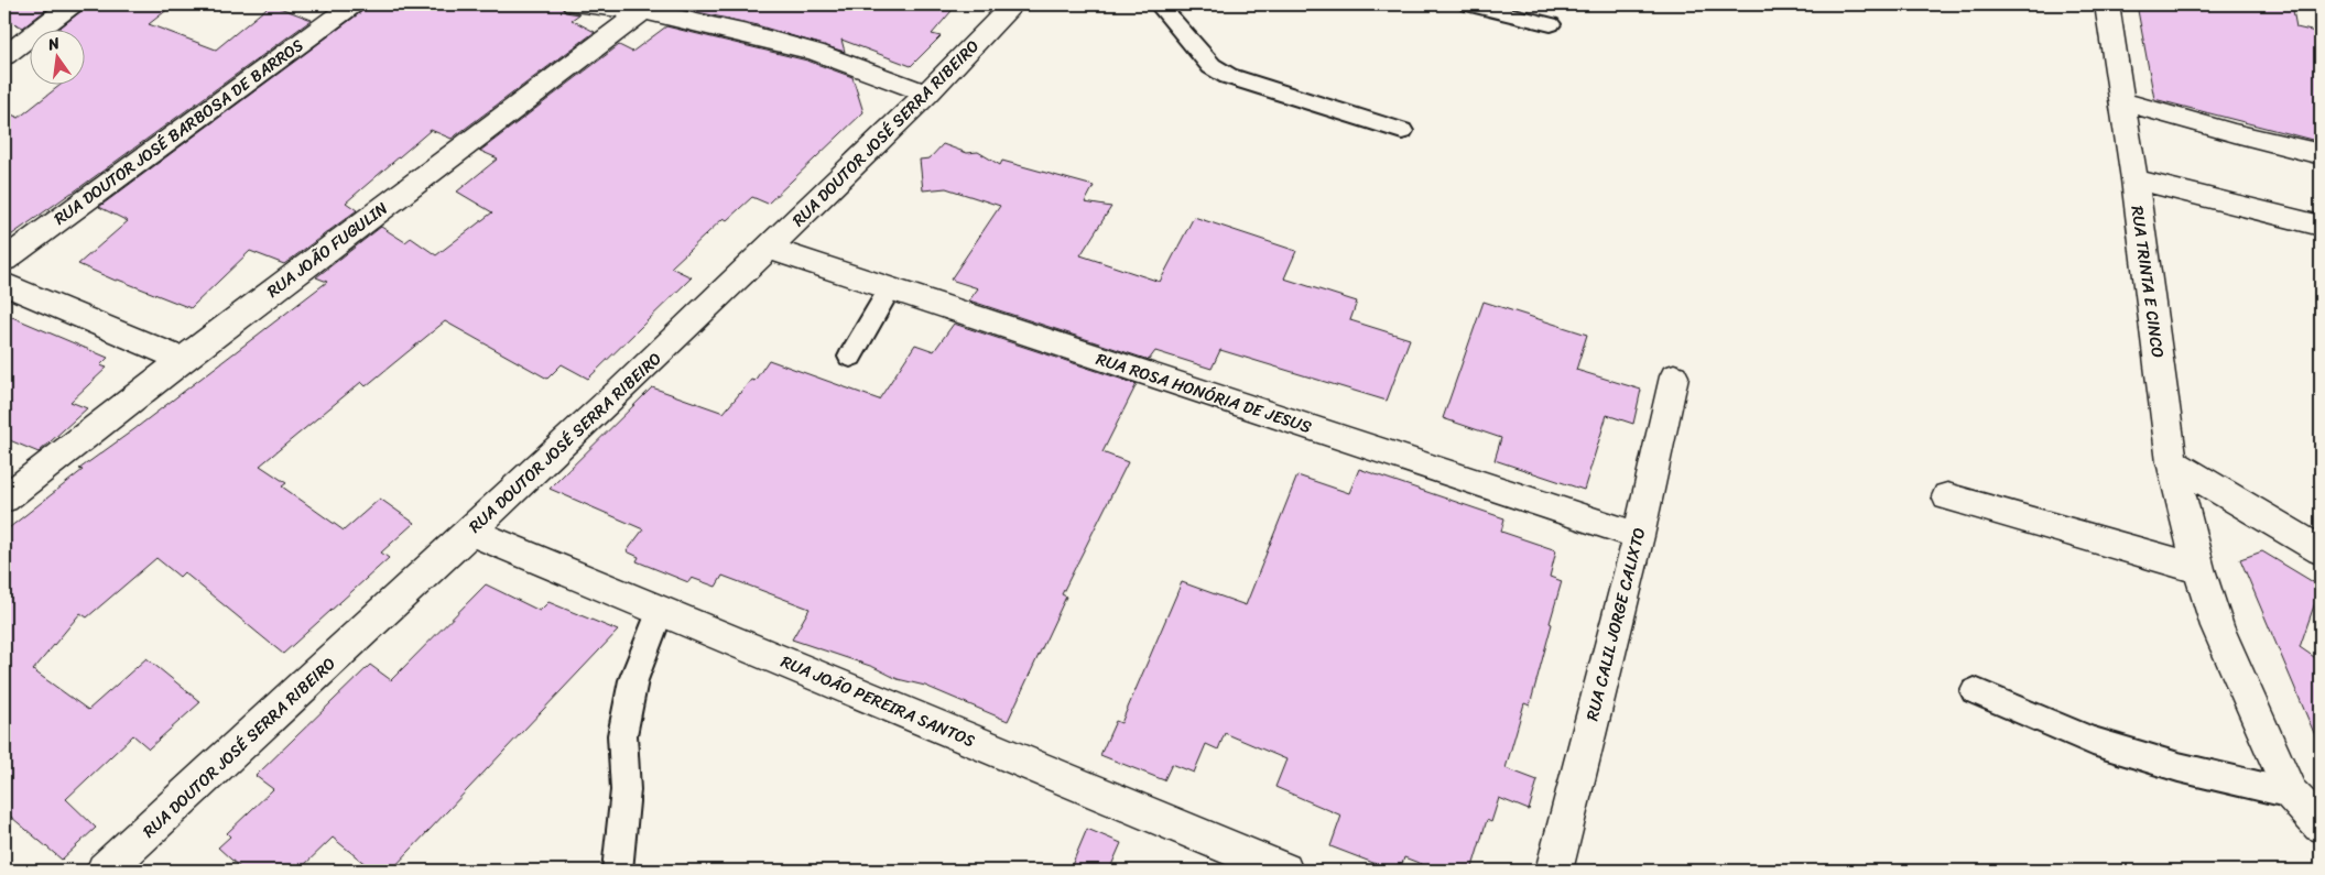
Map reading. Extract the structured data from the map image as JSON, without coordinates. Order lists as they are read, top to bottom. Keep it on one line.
{"streets":{"street":["RUA DOUTOR JOSÉ BARBOSA DE BARROS","RUA DOUTOR JOSÉ SERRA RIBEIRO","RUA JOÃO FUGULIN","RUA TRINTA E CINCO","RUA ROSA HONÓRIA DE JESUS","RUA CALIL JORGE CALIXTO","RUA JOÃO PEREIRA SANTOS"]},"crossings":[["RUA DOUTOR JOSÉ SERRA RIBEIRO","RUA ROSA HONÓRIA DE JESUS"],["RUA DOUTOR JOSÉ SERRA RIBEIRO","RUA JOÃO PEREIRA SANTOS"],["RUA ROSA HONÓRIA DE JESUS","RUA CALIL JORGE CALIXTO"]],"north":"top"}
